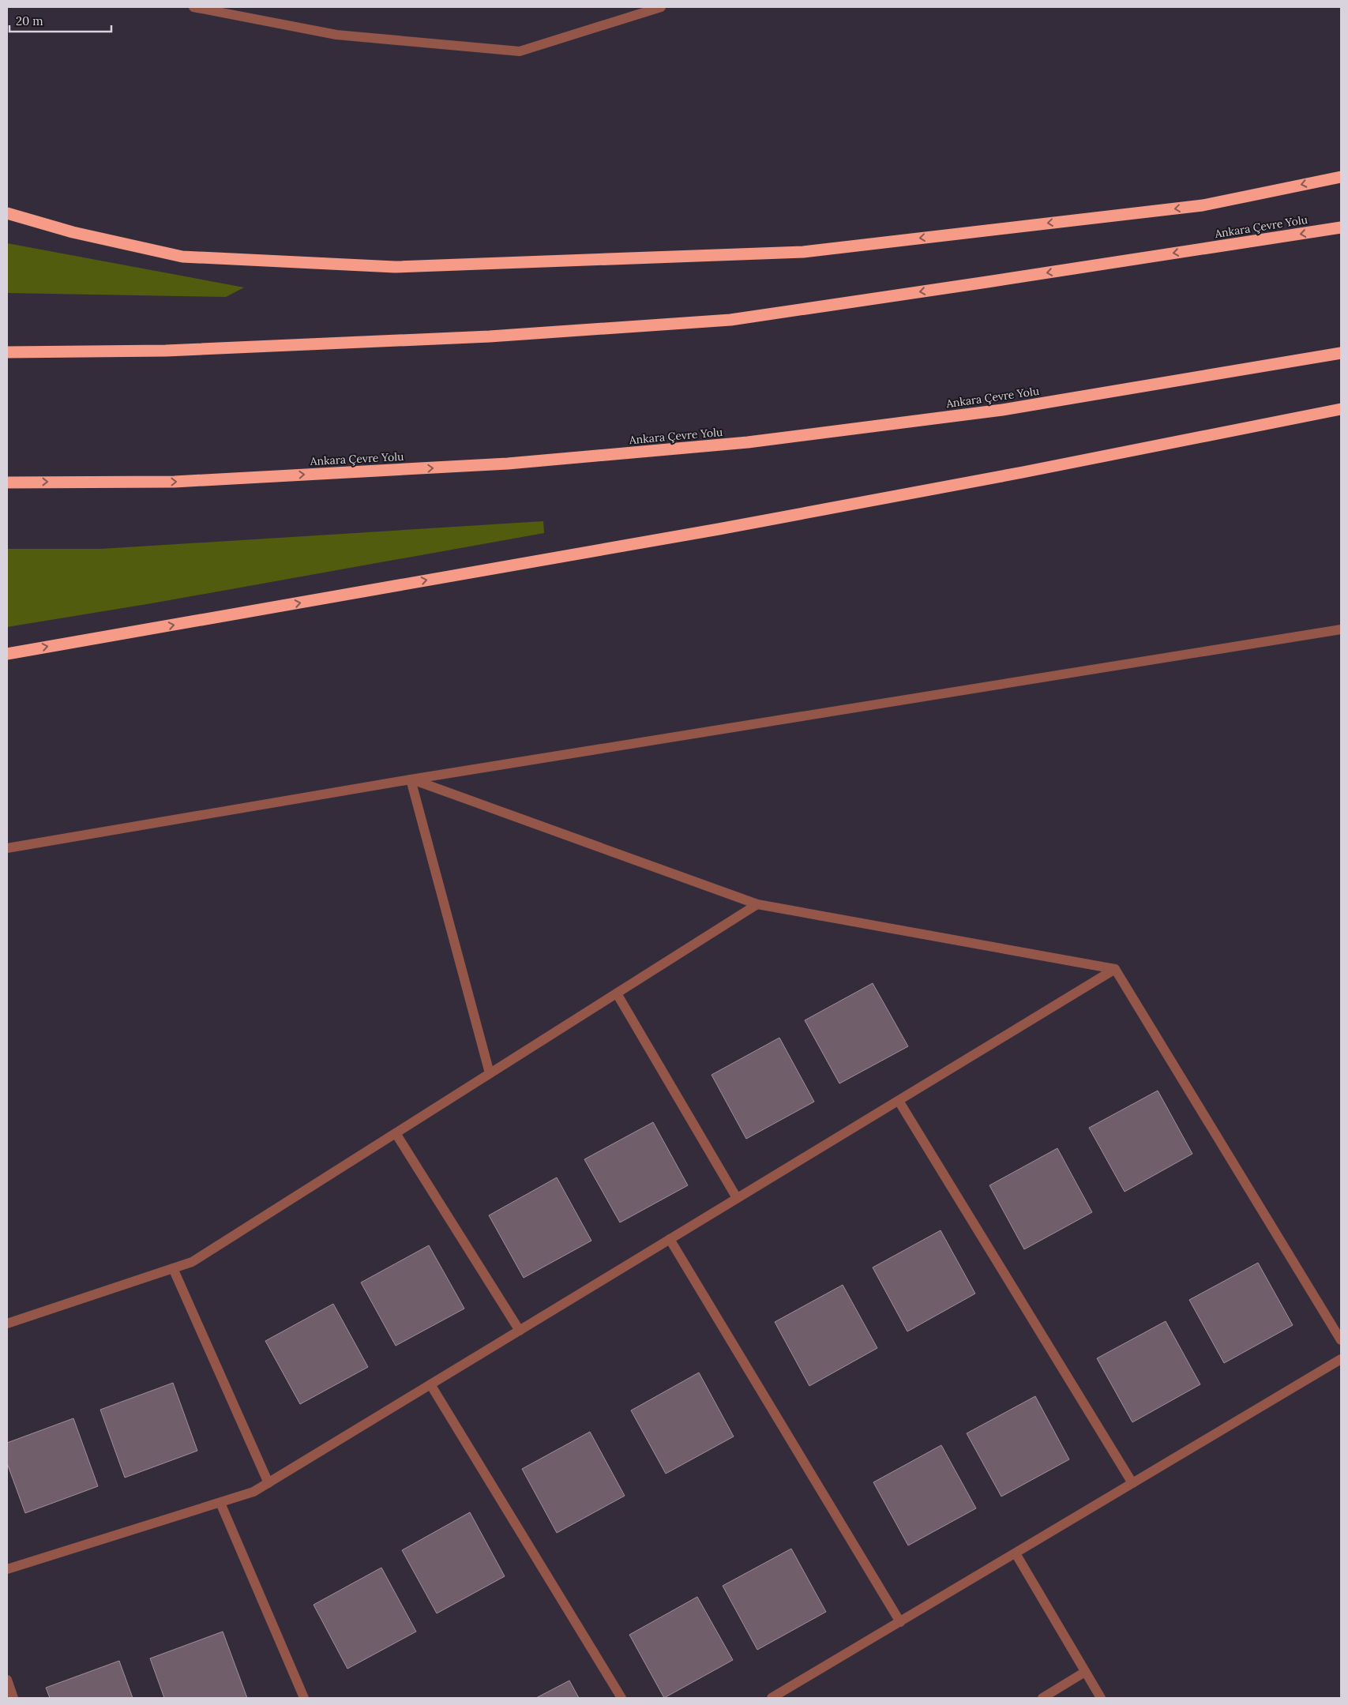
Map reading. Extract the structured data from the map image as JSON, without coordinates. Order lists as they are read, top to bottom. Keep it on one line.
{"streets":{"highway":["Ankara Çevre Yolu"]},"scale_bar":"20 m"}
